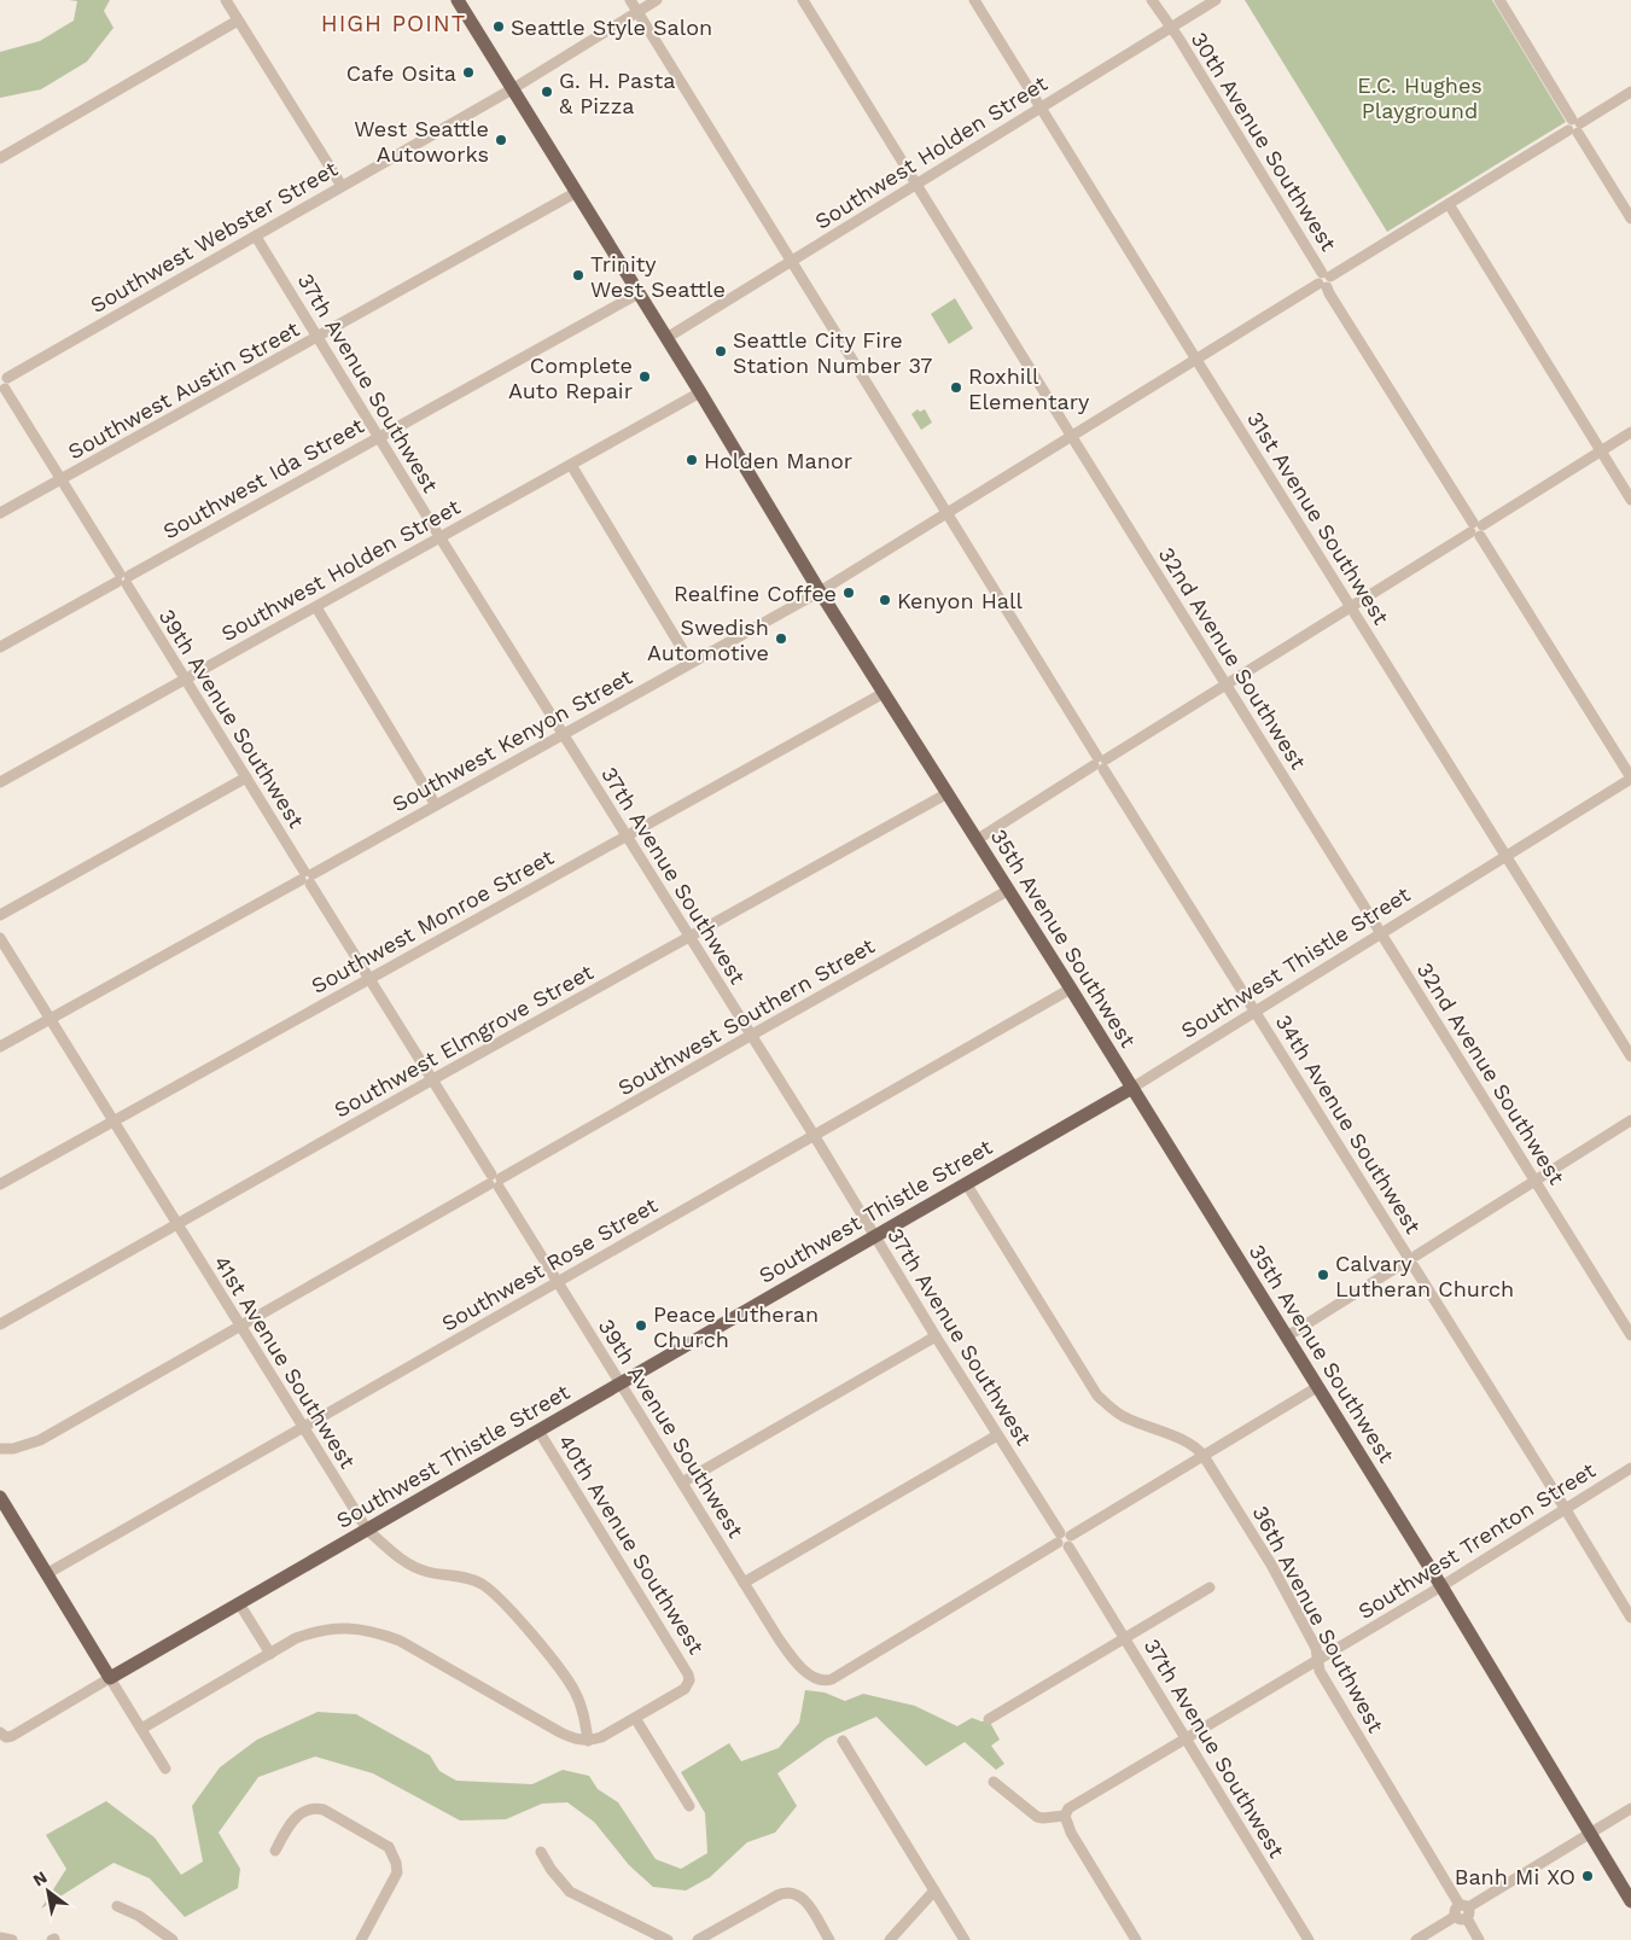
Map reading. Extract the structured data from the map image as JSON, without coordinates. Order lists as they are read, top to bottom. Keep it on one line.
{"streets":{"main road":["35th Avenue Southwest","Southwest Thistle Street"],"street":["30th Avenue Southwest","Southwest Holden Street","Southwest Webster Street","37th Avenue Southwest","Southwest Austin Street","Southwest Ida Street","31st Avenue Southwest","32nd Avenue Southwest","39th Avenue Southwest","Southwest Kenyon Street","Southwest Monroe Street","Southwest Southern Street","Southwest Elmgrove Street","34th Avenue Southwest","Southwest Rose Street","41st Avenue Southwest","Southwest Trenton Street","40th Avenue Southwest","36th Avenue Southwest"]},"crossings":[["30th Avenue Southwest","Southwest Holden Street"],["30th Avenue Southwest","Southwest Kenyon Street"],["30th Avenue Southwest","Southwest Thistle Street"],["Southwest Holden Street","37th Avenue Southwest"],["Southwest Holden Street","31st Avenue Southwest"],["Southwest Holden Street","32nd Avenue Southwest"],["Southwest Holden Street","39th Avenue Southwest"],["Southwest Holden Street","35th Avenue Southwest"],["Southwest Holden Street","34th Avenue Southwest"],["Southwest Webster Street","37th Avenue Southwest"],["Southwest Webster Street","39th Avenue Southwest"],["Southwest Webster Street","35th Avenue Southwest"],["Southwest Webster Street","34th Avenue Southwest"],["37th Avenue Southwest","Southwest Austin Street"],["37th Avenue Southwest","Southwest Ida Street"],["37th Avenue Southwest","39th Avenue Southwest"],["37th Avenue Southwest","Southwest Kenyon Street"],["37th Avenue Southwest","Southwest Monroe Street"],["37th Avenue Southwest","Southwest Thistle Street"],["37th Avenue Southwest","Southwest Southern Street"],["37th Avenue Southwest","Southwest Elmgrove Street"],["37th Avenue Southwest","Southwest Rose Street"],["37th Avenue Southwest","Southwest Trenton Street"],["Southwest Austin Street","39th Avenue Southwest"],["Southwest Austin Street","35th Avenue Southwest"],["Southwest Ida Street","39th Avenue Southwest"],["Southwest Ida Street","35th Avenue Southwest"],["31st Avenue Southwest","Southwest Kenyon Street"],["31st Avenue Southwest","Southwest Thistle Street"],["32nd Avenue Southwest","Southwest Kenyon Street"],["32nd Avenue Southwest","Southwest Thistle Street"],["39th Avenue Southwest","Southwest Kenyon Street"],["39th Avenue Southwest","Southwest Monroe Street"],["39th Avenue Southwest","Southwest Thistle Street"],["39th Avenue Southwest","Southwest Southern Street"],["39th Avenue Southwest","Southwest Elmgrove Street"],["39th Avenue Southwest","Southwest Rose Street"],["Southwest Kenyon Street","35th Avenue Southwest"],["Southwest Kenyon Street","34th Avenue Southwest"],["Southwest Kenyon Street","41st Avenue Southwest"],["Southwest Monroe Street","35th Avenue Southwest"],["Southwest Monroe Street","41st Avenue Southwest"],["35th Avenue Southwest","Southwest Thistle Street"],["35th Avenue Southwest","Southwest Southern Street"],["35th Avenue Southwest","Southwest Elmgrove Street"],["35th Avenue Southwest","Southwest Rose Street"],["35th Avenue Southwest","Southwest Trenton Street"],["Southwest Thistle Street","34th Avenue Southwest"],["Southwest Thistle Street","41st Avenue Southwest"],["Southwest Thistle Street","40th Avenue Southwest"],["Southwest Thistle Street","36th Avenue Southwest"],["Southwest Southern Street","41st Avenue Southwest"],["Southwest Elmgrove Street","41st Avenue Southwest"],["34th Avenue Southwest","Southwest Trenton Street"],["Southwest Rose Street","41st Avenue Southwest"],["Southwest Trenton Street","36th Avenue Southwest"]],"districts":["HIGH POINT"],"parks":["E.C. Hughes Playground"],"places":["Seattle Style Salon","Cafe Osita","G. H. Pasta & Pizza","West Seattle Autoworks","Trinity West Seattle","Seattle City Fire Station Number 37","Complete Auto Repair","Roxhill Elementary","Holden Manor","Realfine Coffee","Kenyon Hall","Swedish Automotive","Calvary Lutheran Church","Peace Lutheran Church","Banh Mi XO"],"north":"top left"}
